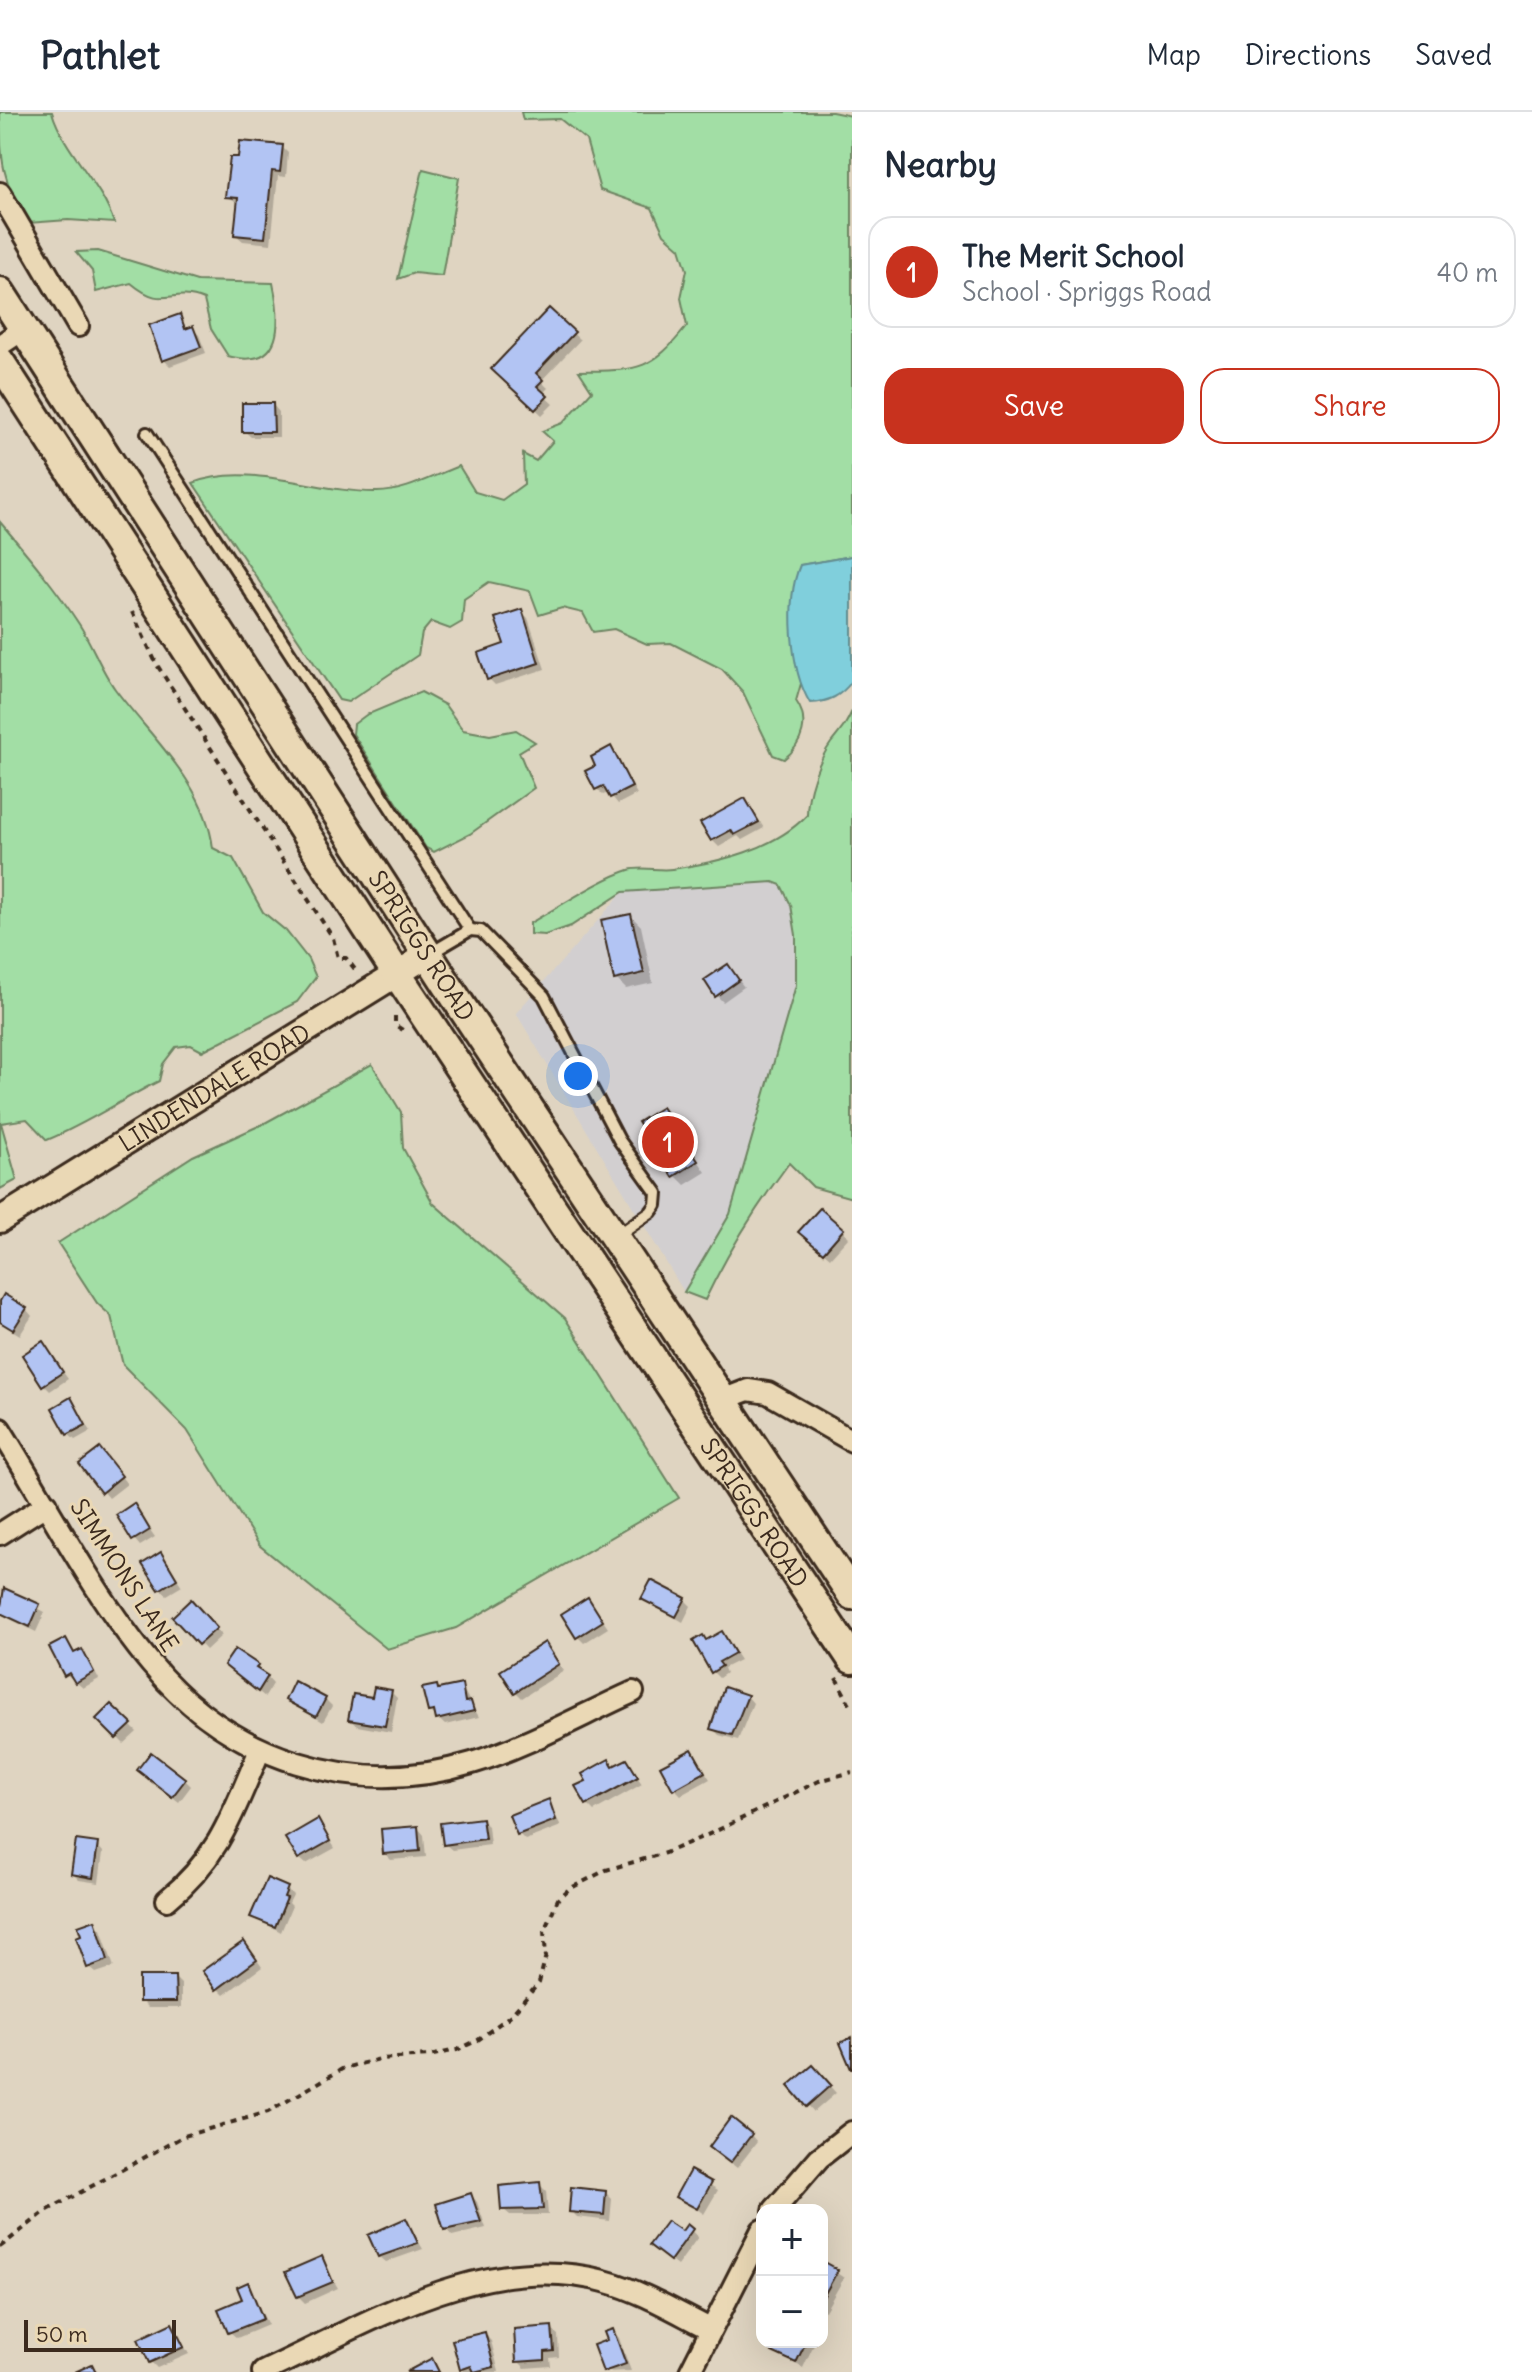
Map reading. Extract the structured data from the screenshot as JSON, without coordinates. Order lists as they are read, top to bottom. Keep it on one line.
{"streets":{"main road":["SPRIGGS ROAD"],"street":["LINDENDALE ROAD","SIMMONS LANE"]},"crossings":[["SPRIGGS ROAD","LINDENDALE ROAD"]],"scale_bar":"50 m","page":{"header":"Pathlet","nav":["Map","Directions","Saved"],"heading":"Nearby","list":[{"mark":"1","name":"The Merit School","note":"School · Spriggs Road","value":"40 m"}],"buttons":["Save","Share"],"pins":"1","map_buttons":["+","−"],"scale":"50 m"}}
